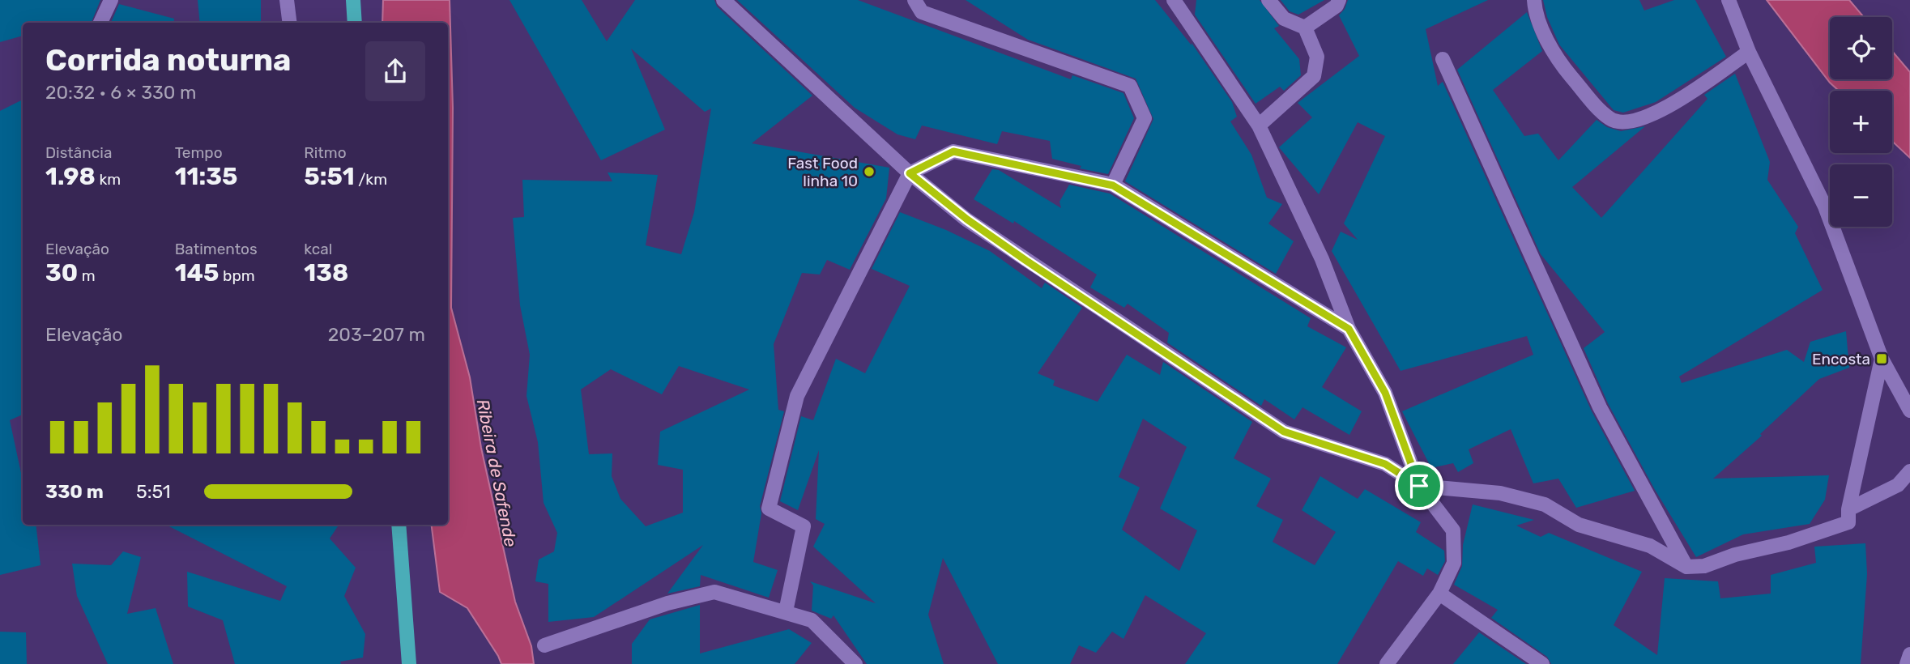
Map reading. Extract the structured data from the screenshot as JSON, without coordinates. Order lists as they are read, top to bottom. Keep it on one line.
{"water":["Ribeira de Safende"],"places":{"other":["Fast Food linha 10"],"transit":["Encosta"]},"page":{"map_buttons":["+","−"],"heading":["Corrida noturna","20:32 · 6 × 330 m"],"stats":[["Distância","1.98 km"],["Tempo","11:35"],["Ritmo","5:51 /km"],["Elevação","30 m"],["Batimentos","145 bpm"],["kcal","138"]],"chart":["Elevação","203–207 m"],"list":[{"name":"330 m","note":"5:51"}]}}
